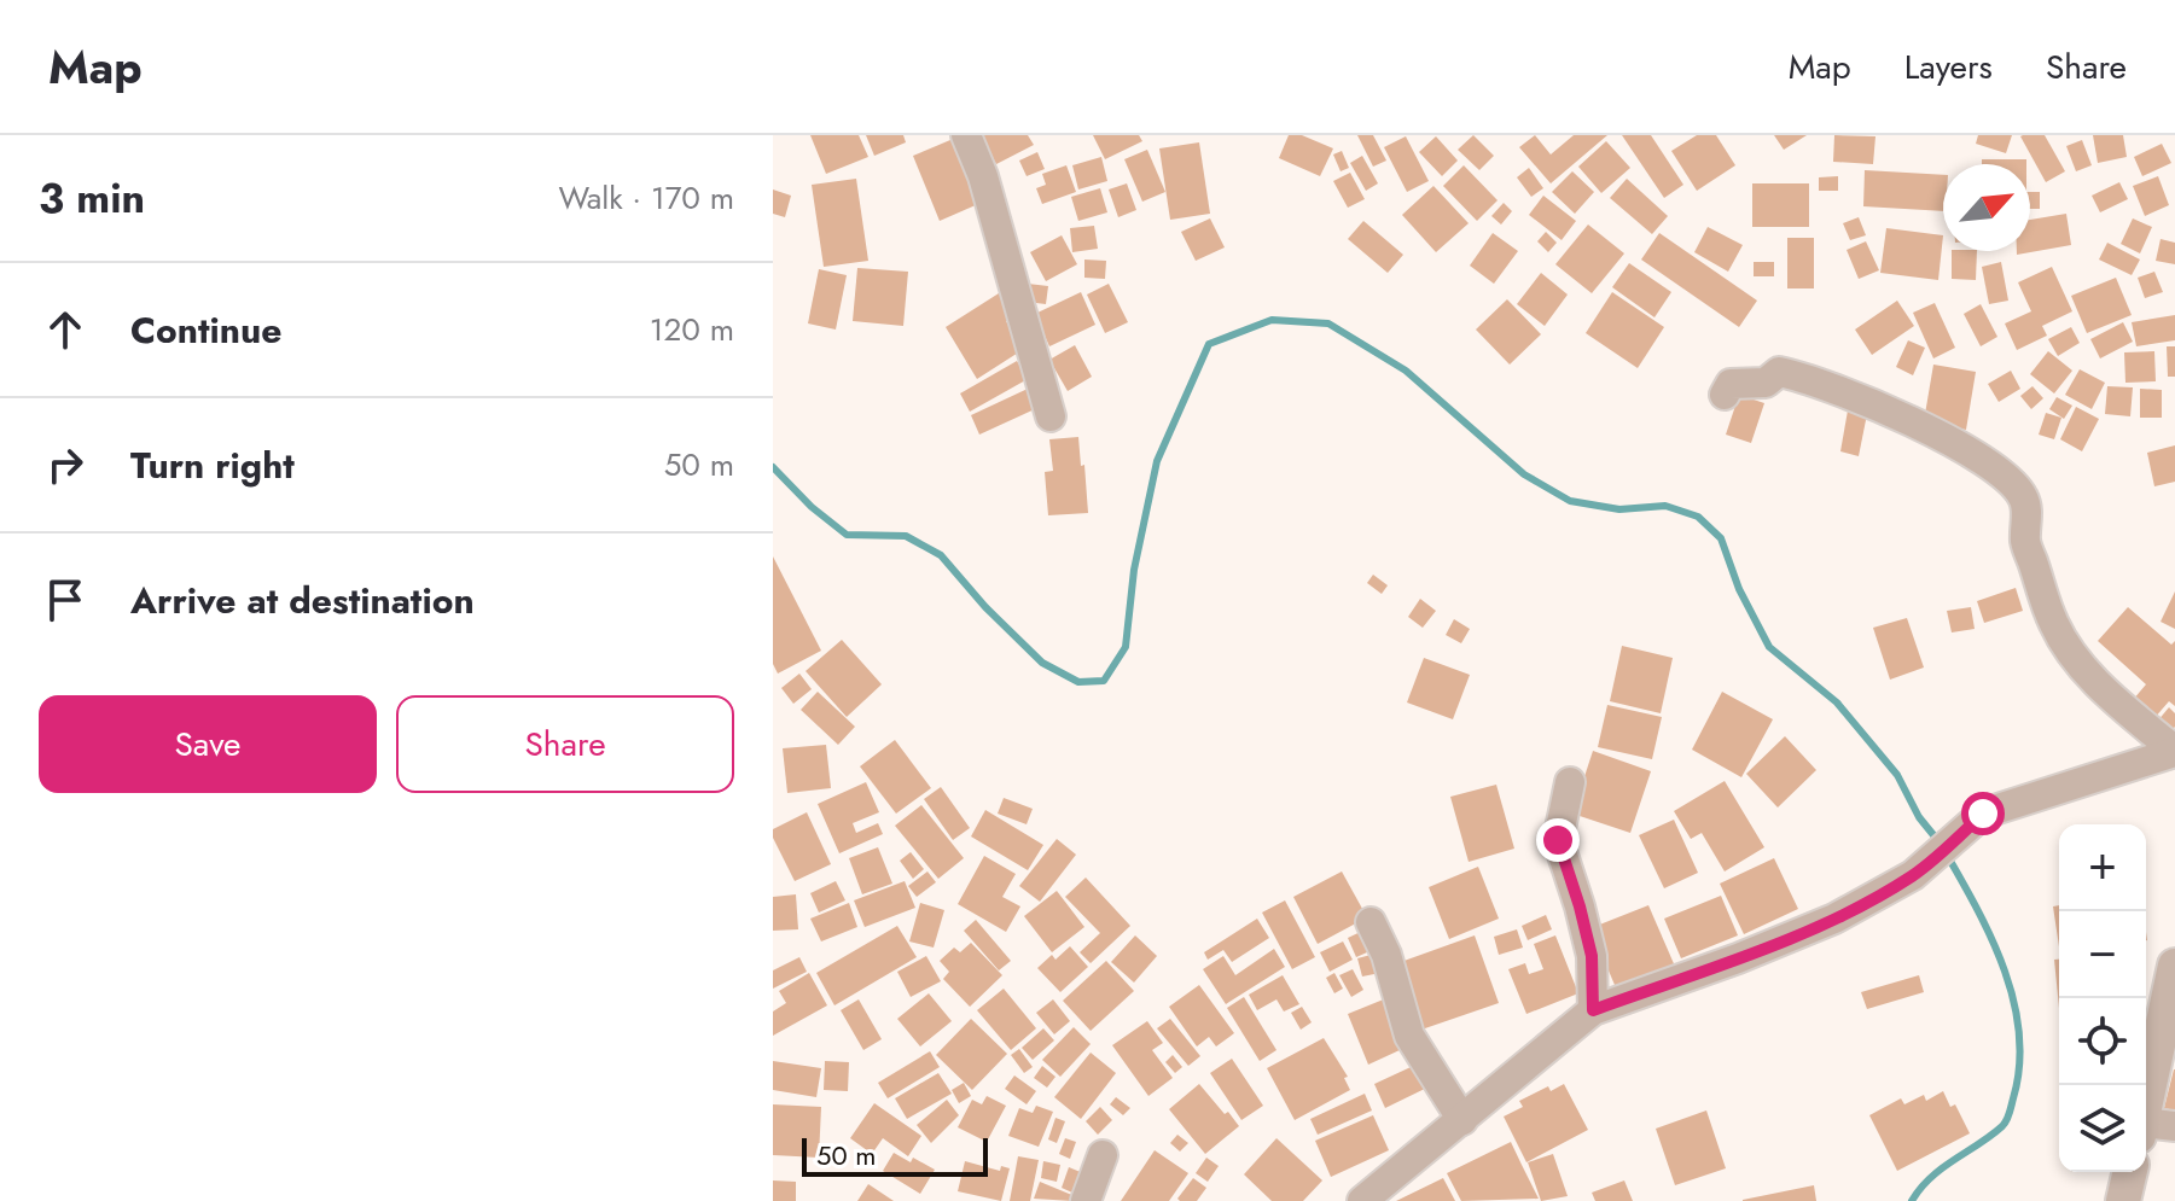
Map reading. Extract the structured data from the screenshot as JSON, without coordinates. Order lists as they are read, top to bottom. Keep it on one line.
{"scale_bar":"50 m","north":"top right","page":{"header":"Map","nav":["Map","Layers","Share"],"heading":["3 min","Walk · 170 m"],"list":[["Continue","120 m"],["Turn right","50 m"],"Arrive at destination"],"buttons":["Save","Share"],"map_buttons":["+","−"],"scale":"50 m"}}
